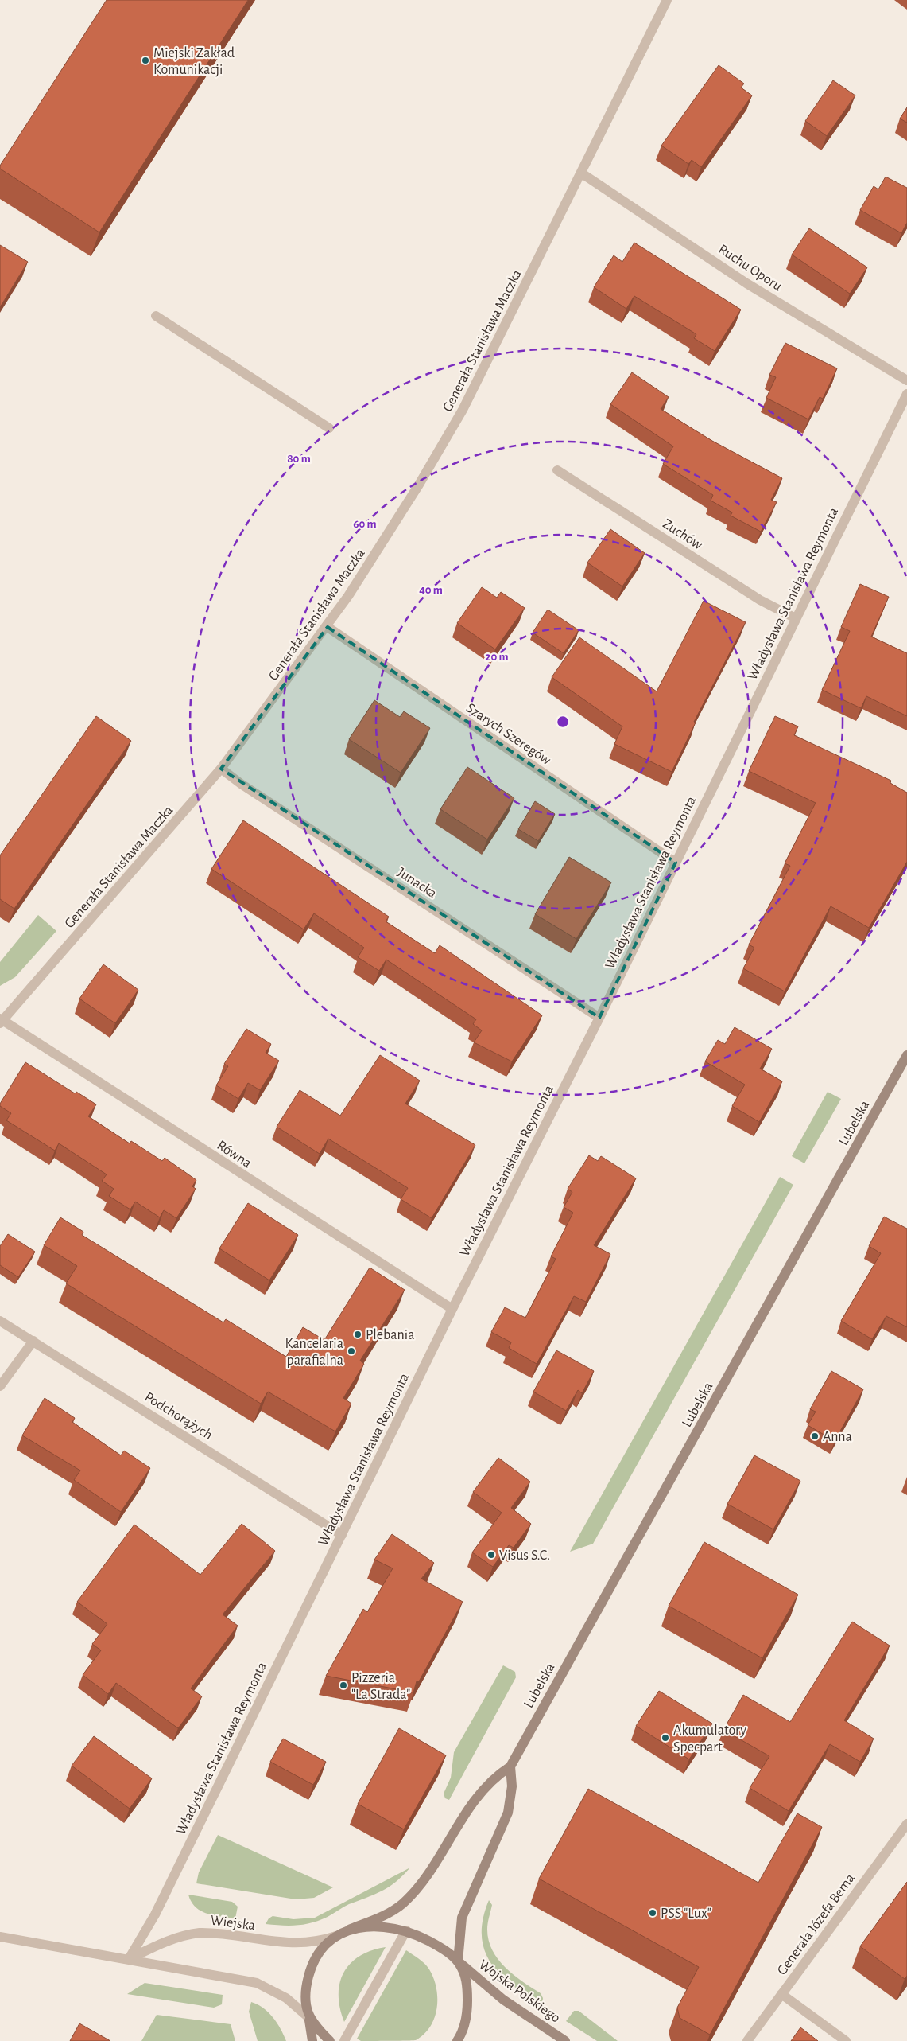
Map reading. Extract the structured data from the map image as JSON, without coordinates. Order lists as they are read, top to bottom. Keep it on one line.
{"streets":{"street":["Ruchu Oporu","Generała Stanisława Maczka","Zuchów","Władysława Stanisława Reymonta","Szarych Szeregów","Junacka","Lubelska","Równa","Podchorążych","Wiejska","Generała Józefa Bema","Wojska Polskiego"]},"crossings":[["Ruchu Oporu","Generała Stanisława Maczka"],["Generała Stanisława Maczka","Szarych Szeregów"],["Generała Stanisława Maczka","Junacka"],["Generała Stanisława Maczka","Równa"],["Zuchów","Władysława Stanisława Reymonta"],["Władysława Stanisława Reymonta","Szarych Szeregów"],["Władysława Stanisława Reymonta","Junacka"],["Władysława Stanisława Reymonta","Równa"],["Władysława Stanisława Reymonta","Podchorążych"],["Władysława Stanisława Reymonta","Wiejska"],["Lubelska","Wiejska"],["Lubelska","Wojska Polskiego"]],"places":["Miejski Zakład Komunikacji","Plebania","Kancelaria parafialna","Anna","Visus S.C.","Pizzeria \"La Strada\"","Akumulatory Specpart","PSS \"Lux\""],"rings":["80 m","60 m","40 m","20 m"]}
